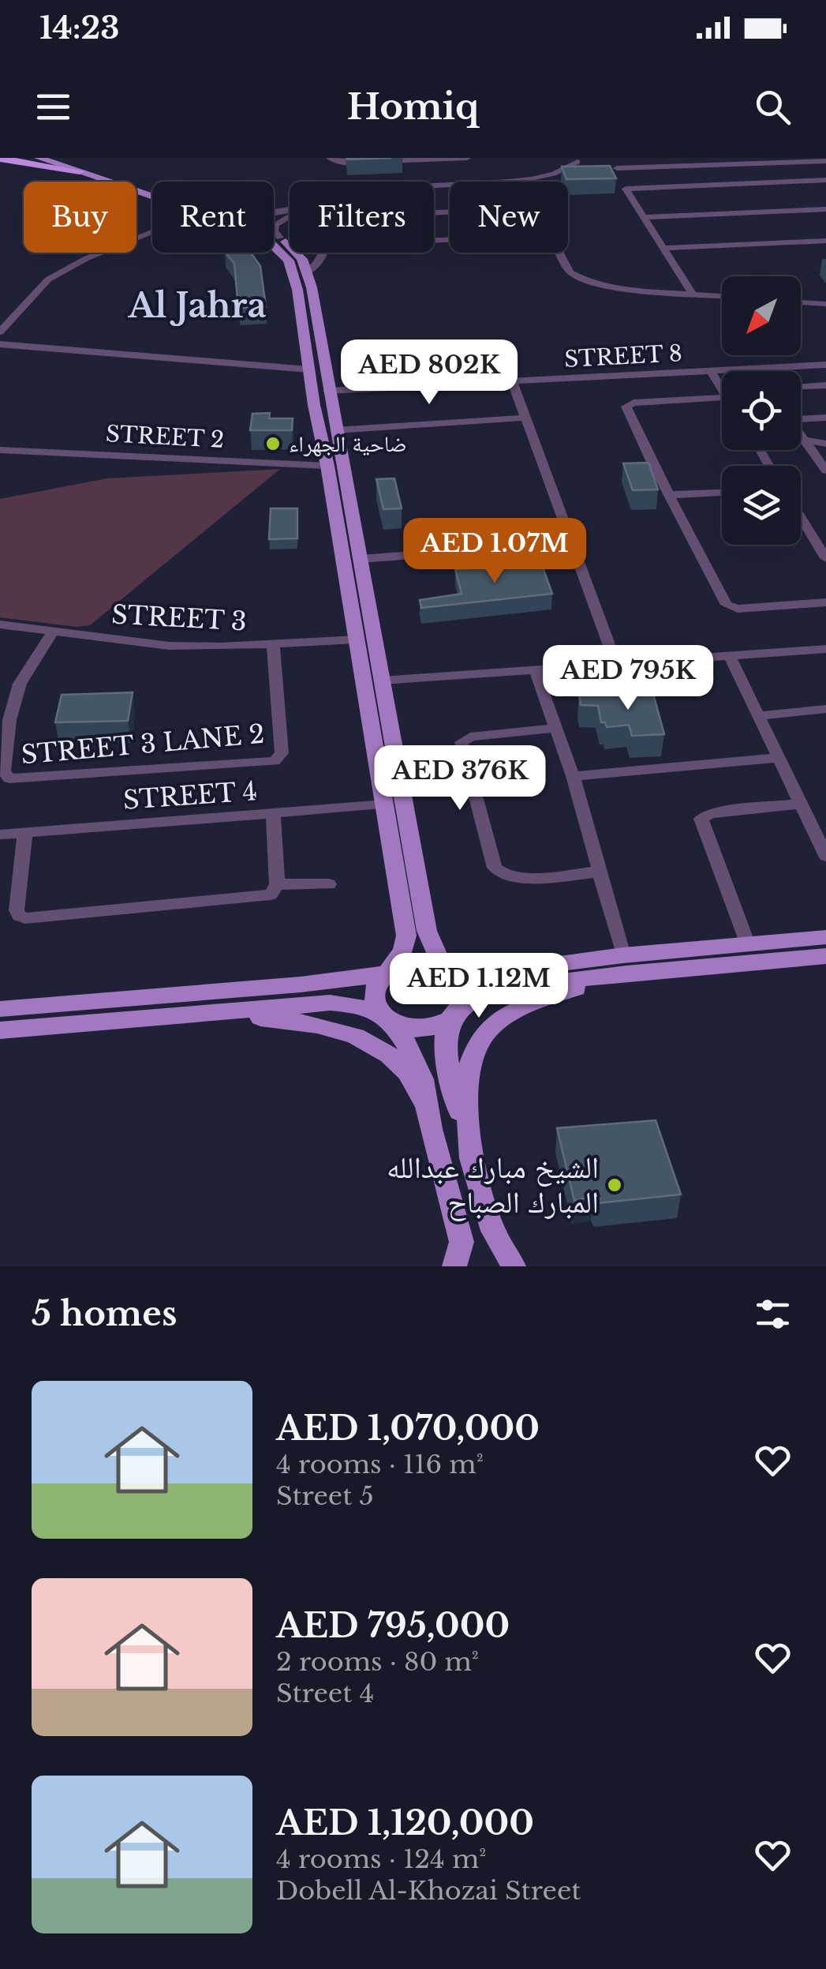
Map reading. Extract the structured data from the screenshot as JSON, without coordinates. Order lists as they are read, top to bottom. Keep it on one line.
{"streets":{"street":["STREET 8","STREET 2","STREET 3","STREET 3 LANE 2","STREET 4"]},"crossings":[["STREET 3","STREET 3 LANE 2"]],"districts":["Al Jahra"],"places":["ضاحية الجهراء","الشيخ مبارك عبدالله المبارك الصباح"],"north":"bottom left","page":{"status":"14:23","header":"Homiq","chip":["Buy","Rent","Filters","New"],"price":["AED 802K","AED 1.07M","AED 795K","AED 376K","AED 1.12M"],"heading":"5 homes","list":[{"name":"AED 1,070,000","note":"4 rooms · 116 m² · Street 5"},{"name":"AED 795,000","note":"2 rooms · 80 m² · Street 4"},{"name":"AED 1,120,000","note":"4 rooms · 124 m² · Dobell Al-Khozai Street"}]}}
